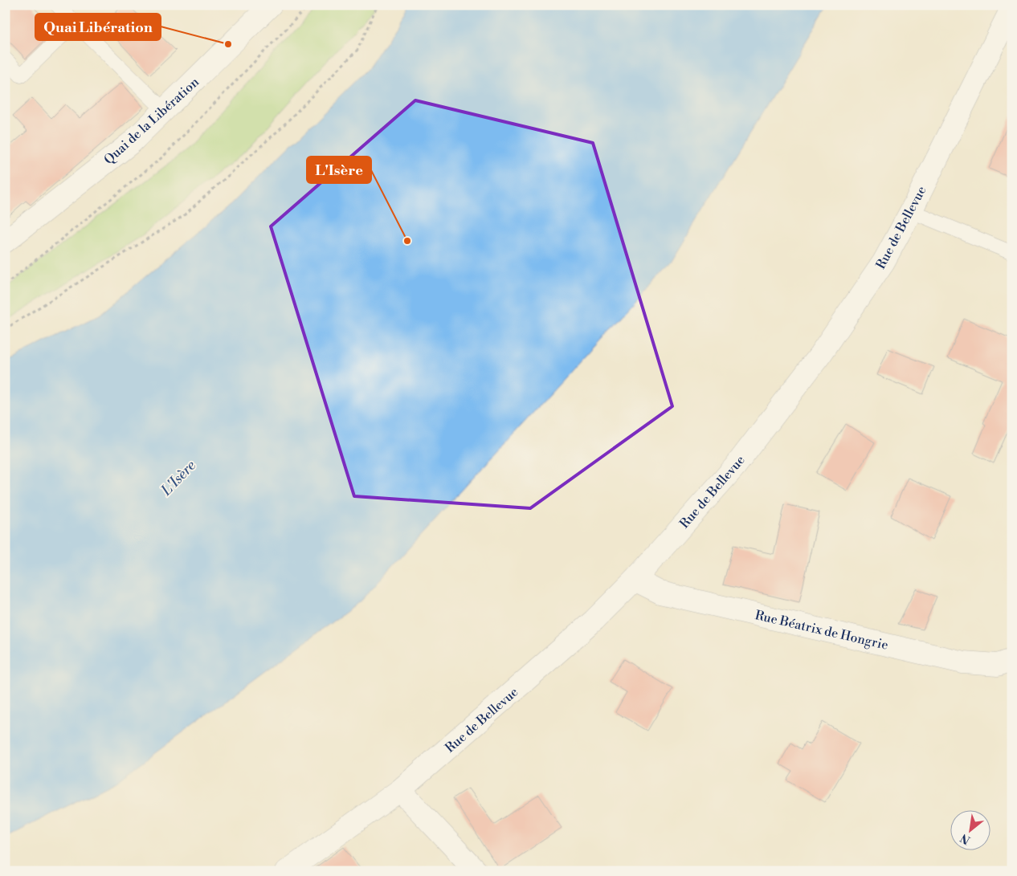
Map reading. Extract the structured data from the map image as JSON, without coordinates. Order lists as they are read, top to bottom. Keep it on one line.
{"streets":{"street":["Quai de la Libération","Rue de Bellevue","Rue Béatrix de Hongrie"]},"crossings":[["Rue de Bellevue","Rue Béatrix de Hongrie"]],"water":["L'Isère"],"places":["Quai Libération","L'Isère"],"north":"bottom left"}
